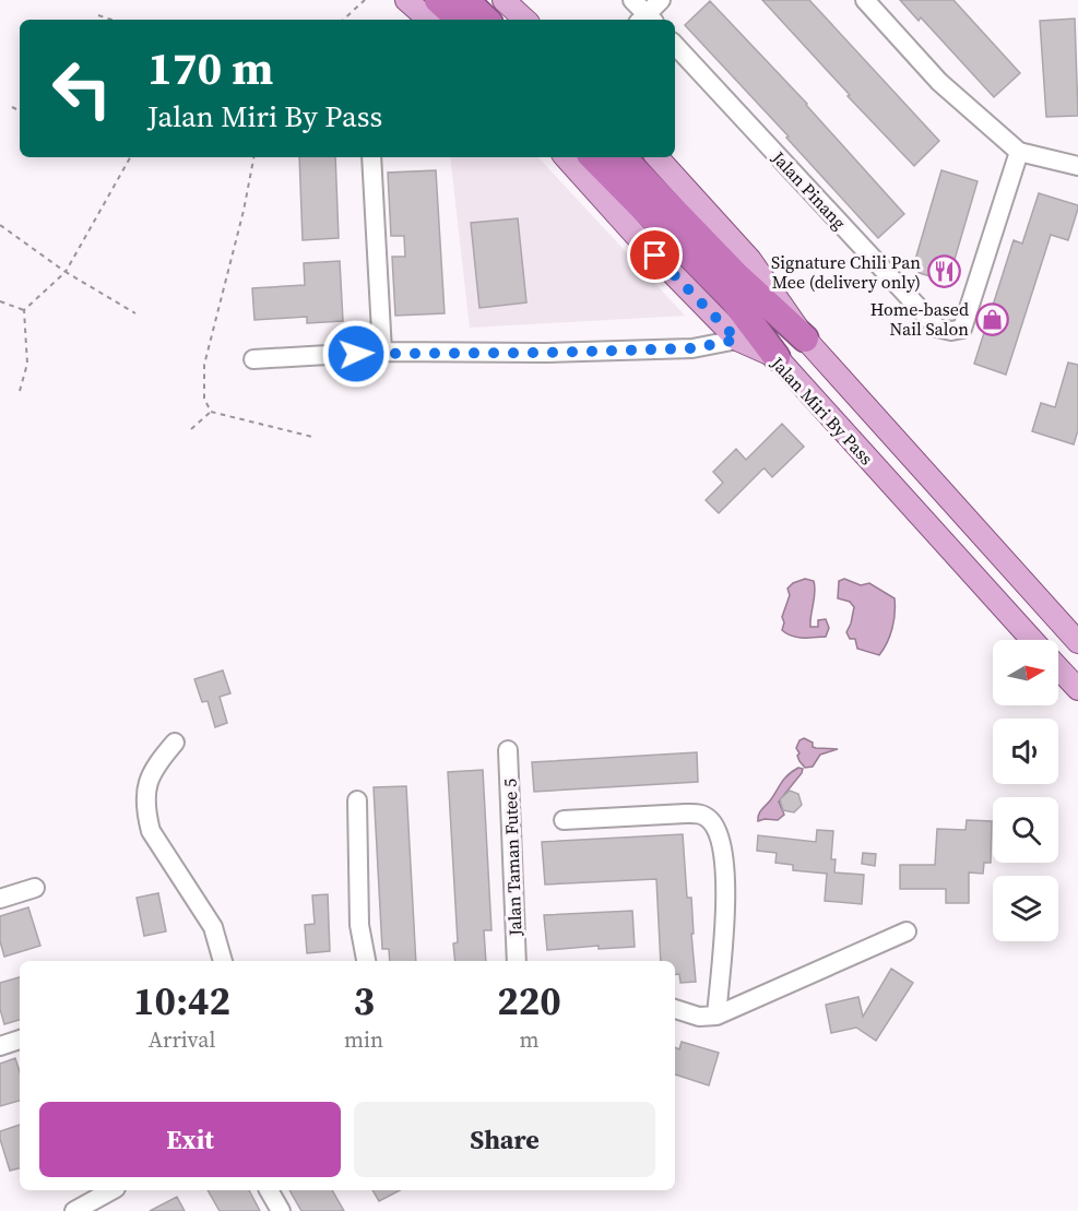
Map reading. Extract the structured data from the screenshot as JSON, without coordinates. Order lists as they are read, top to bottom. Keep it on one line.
{"streets":{"main road":["Jalan Miri By Pass"],"street":["Jalan Pinang","Jalan Taman Futee 5"]},"places":{"restaurant":["Signature Chili Pan Mee (delivery only)"],"shop":["Home-based Nail Salon"]},"north":"right","page":{"turn":["170 m","Jalan Miri By Pass"],"eta":["10:42","Arrival","3","min","220","m"],"buttons":["Exit","Share"]}}
